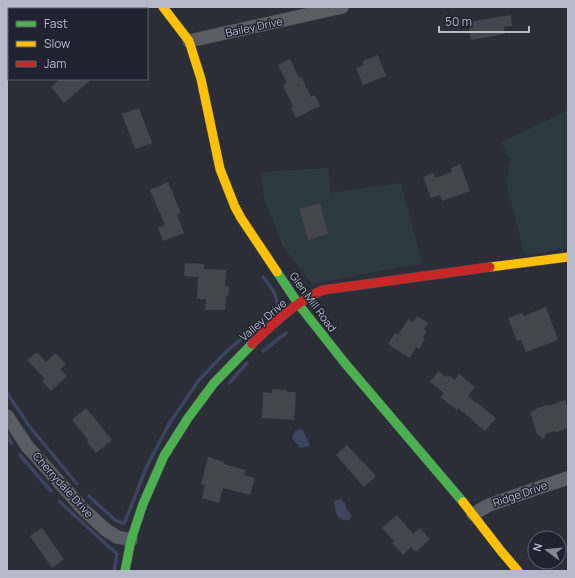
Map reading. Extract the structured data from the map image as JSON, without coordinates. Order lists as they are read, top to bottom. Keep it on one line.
{"streets":{"main road":["Glen Mill Road","Valley Drive"],"street":["Bailey Drive","Cherrydale Drive","Ridge Drive"]},"crossings":[["Bailey Drive","Glen Mill Road"],["Glen Mill Road","Valley Drive"],["Glen Mill Road","Ridge Drive"],["Valley Drive","Cherrydale Drive"]],"legend":["Fast","Slow","Jam"],"scale_bar":"50 m","north":"left"}
